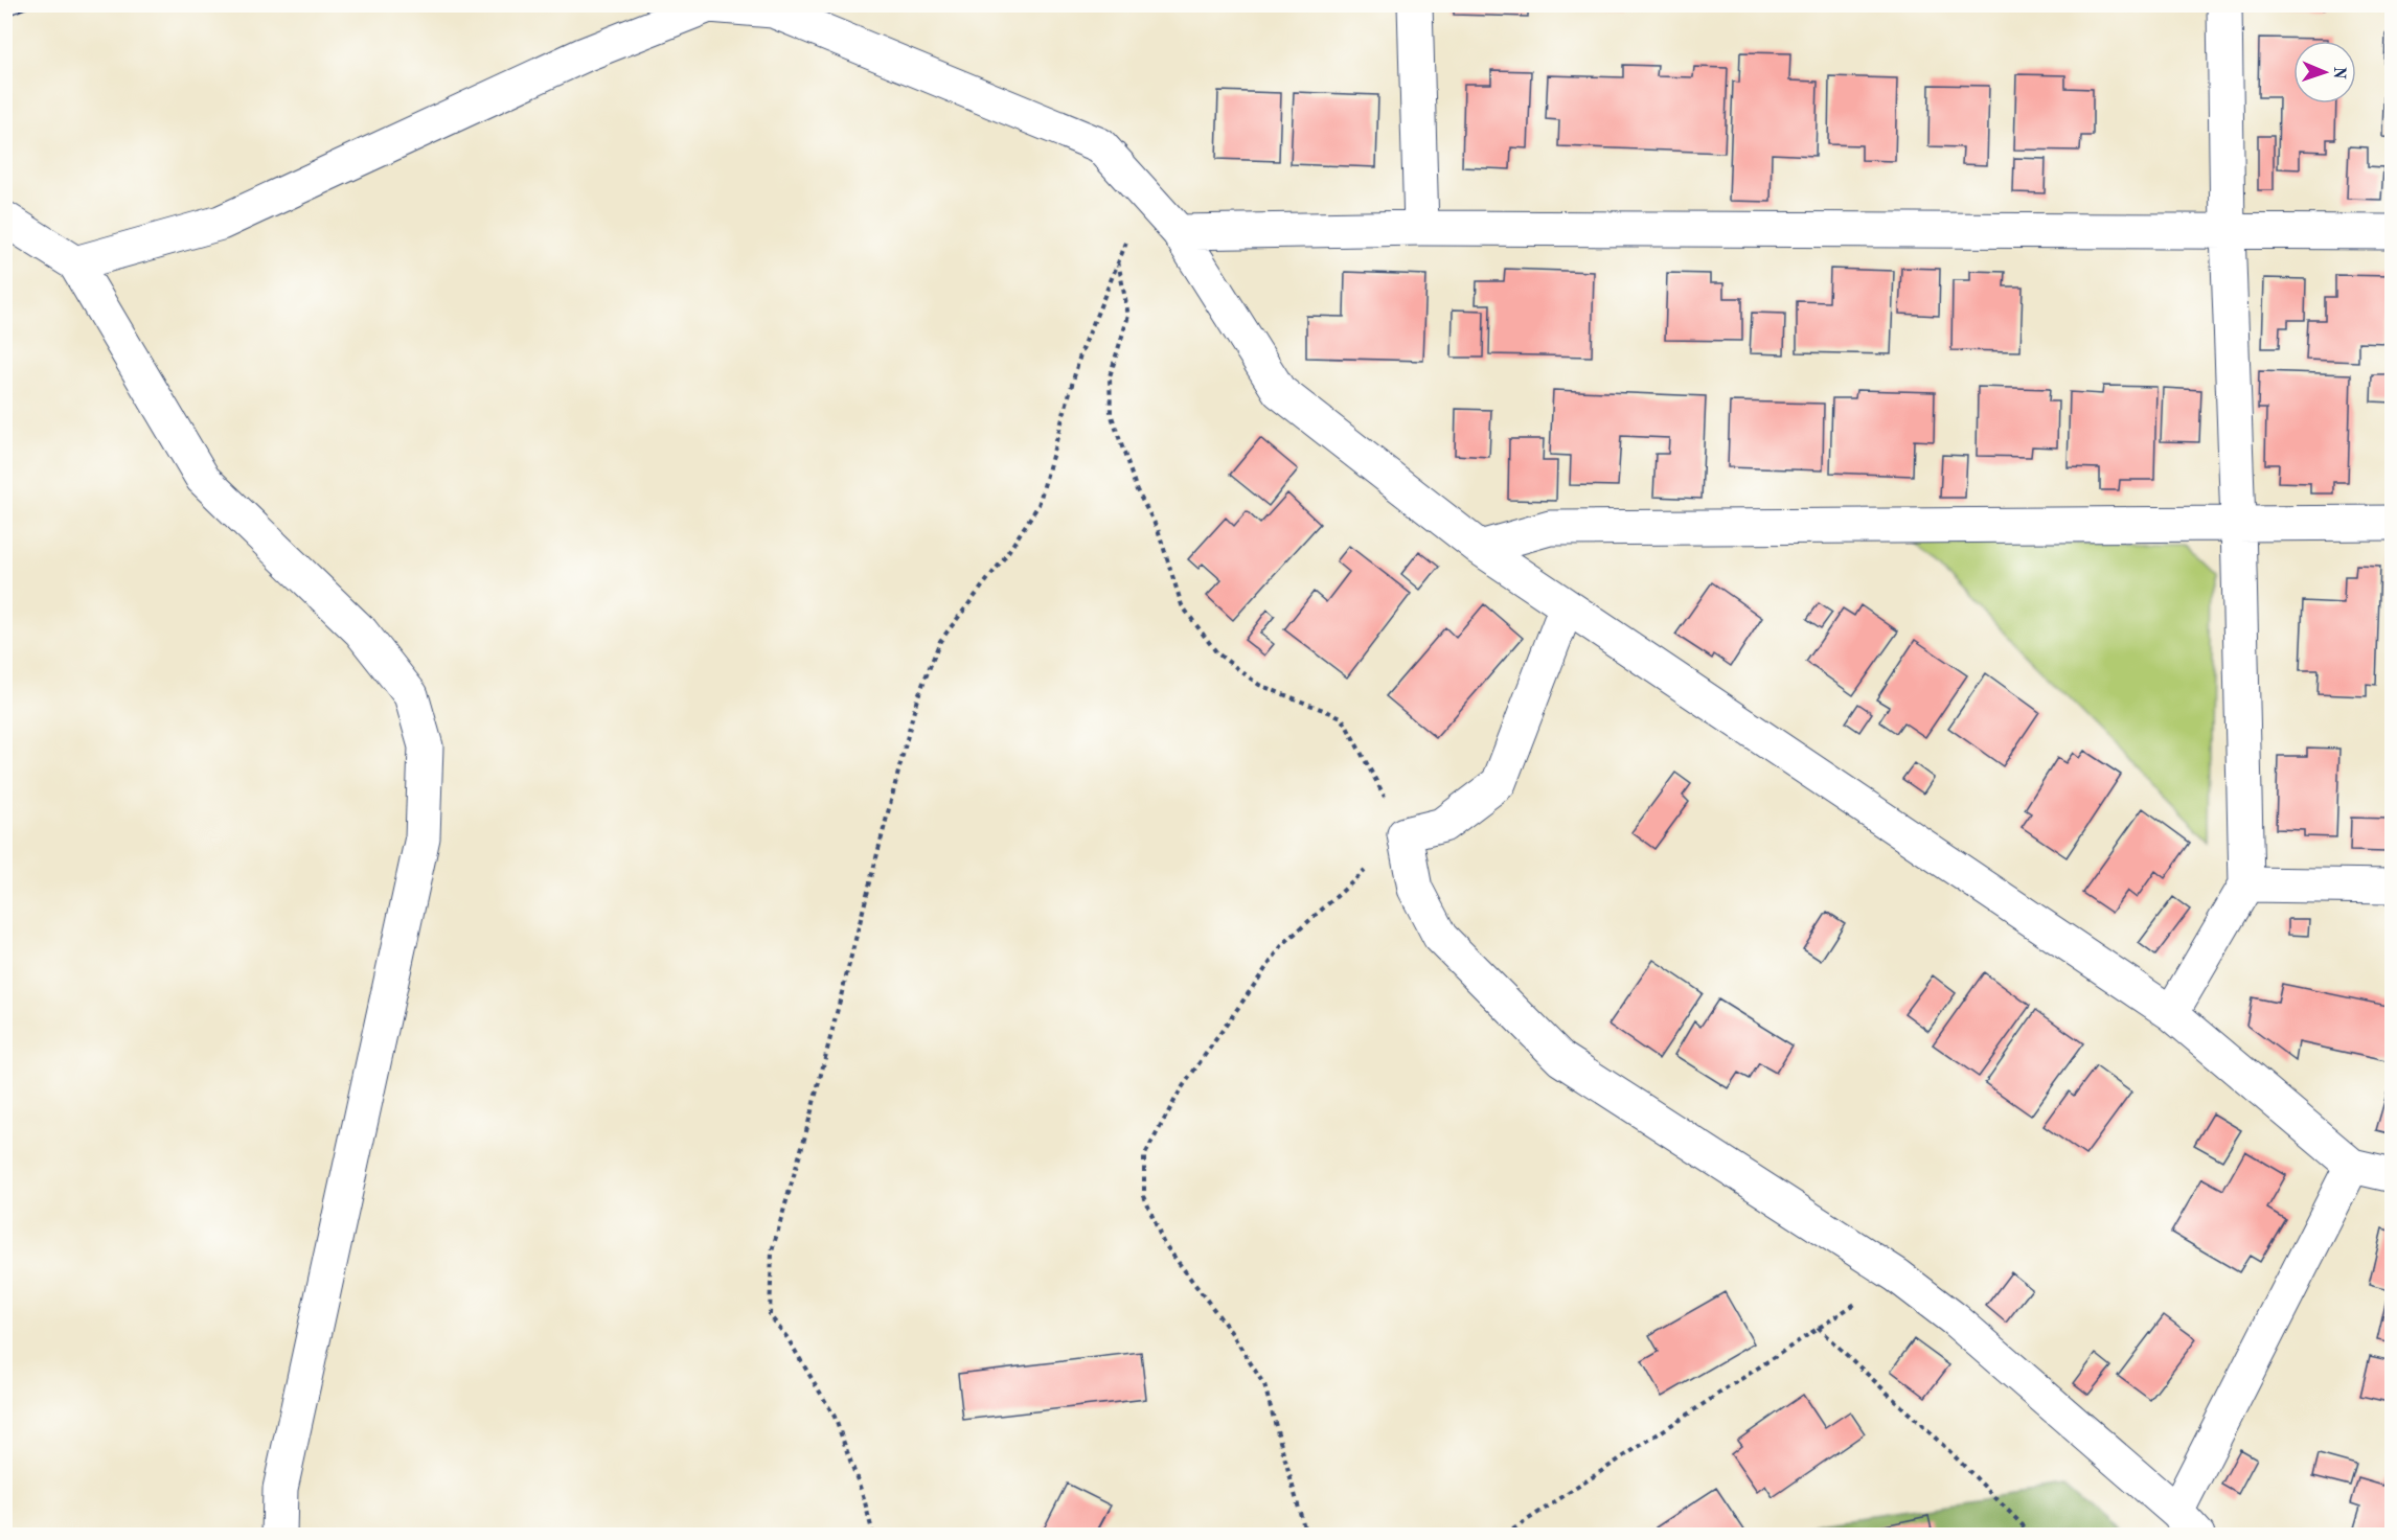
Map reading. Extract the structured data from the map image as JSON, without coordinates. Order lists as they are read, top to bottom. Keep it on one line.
{"north":"right"}
